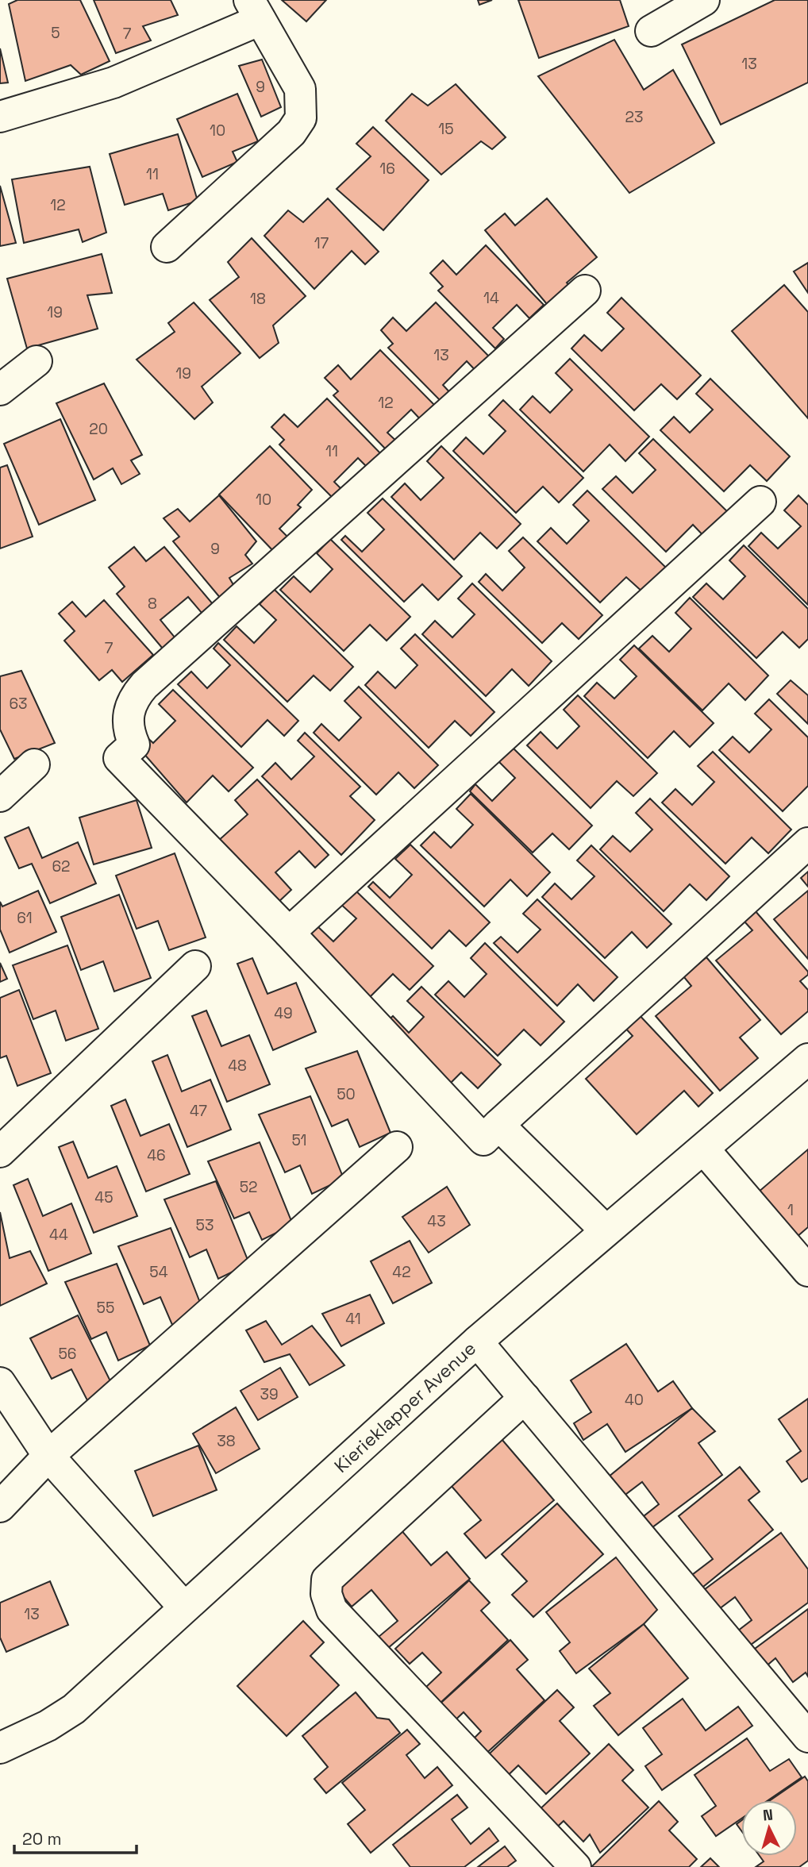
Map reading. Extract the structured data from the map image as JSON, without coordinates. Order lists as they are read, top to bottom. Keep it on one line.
{"streets":{"street":["Kierieklapper Avenue"]},"house_numbers":["5","7","13","9","23","15","10","16","11","12","17","14","18","19","13","19","12","20","11","10","9","8","7","63","62","61","49","48","50","47","51","46","52","45","1","43","53","44","54","42","55","41","56","39","40","38","13"],"scale_bar":"20 m","north":"top"}
